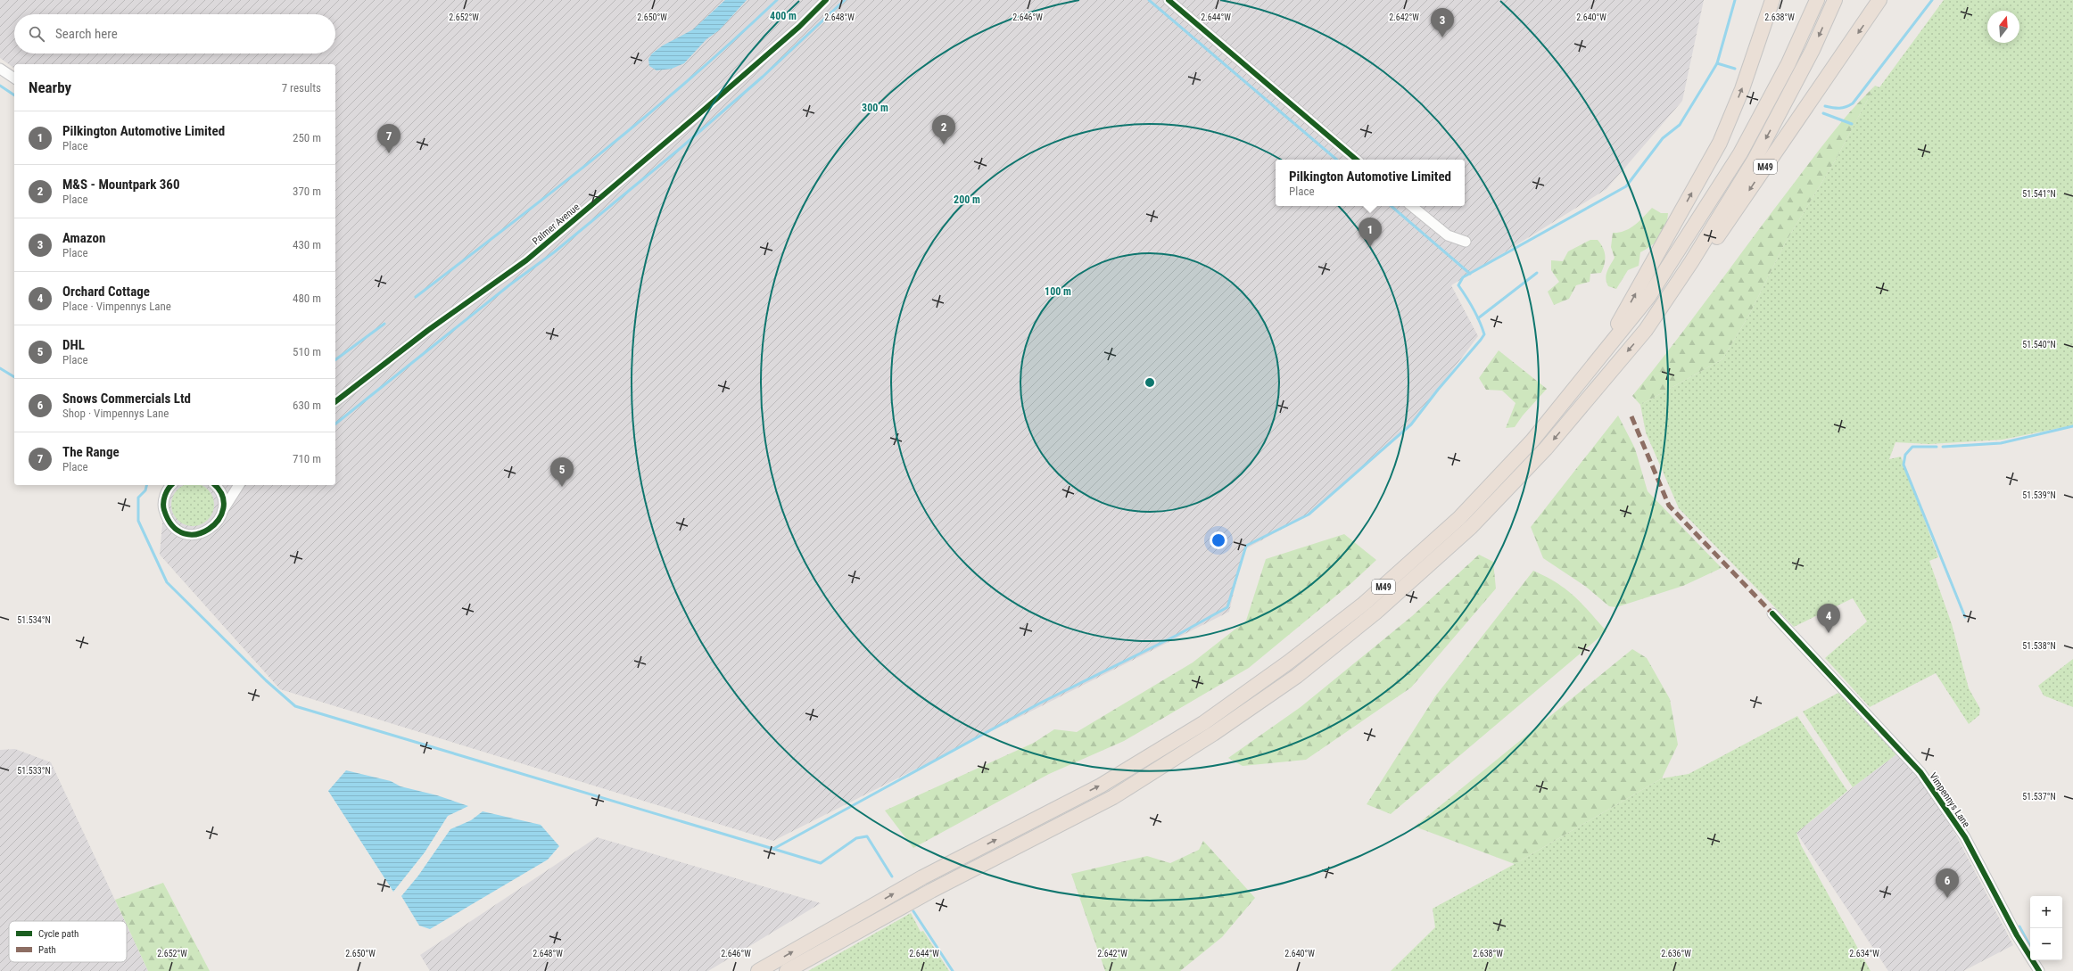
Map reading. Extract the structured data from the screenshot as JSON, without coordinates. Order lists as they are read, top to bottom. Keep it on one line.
{"streets":{"highway":["M49"],"street":["Palmer Avenue","Vimpennys Lane"]},"legend":["Cycle path","Path"],"north":"top","page":{"pins":["3","2","7","1","5","4","6"],"search":"Search here","heading":["Nearby","7 results"],"list":[{"mark":"1","name":"Pilkington Automotive Limited","note":"Place","value":"250 m"},{"mark":"2","name":"M&S - Mountpark 360","note":"Place","value":"370 m"},{"mark":"3","name":"Amazon","note":"Place","value":"430 m"},{"mark":"4","name":"Orchard Cottage","note":"Place · Vimpennys Lane","value":"480 m"},{"mark":"5","name":"DHL","note":"Place","value":"510 m"},{"mark":"6","name":"Snows Commercials Ltd","note":"Shop · Vimpennys Lane","value":"630 m"},{"mark":"7","name":"The Range","note":"Place","value":"710 m"}],"popup":["Pilkington Automotive Limited","Place"],"map_buttons":["+","−"]},"coordinates":["2.652°W","2.650°W","2.648°W","2.646°W","2.644°W","2.642°W","2.640°W","2.638°W","51.541°N","51.540°N","51.539°N","51.534°N","51.538°N","51.533°N","51.537°N","2.636°W","2.634°W"],"rings":["400 m","300 m","200 m","100 m"]}
